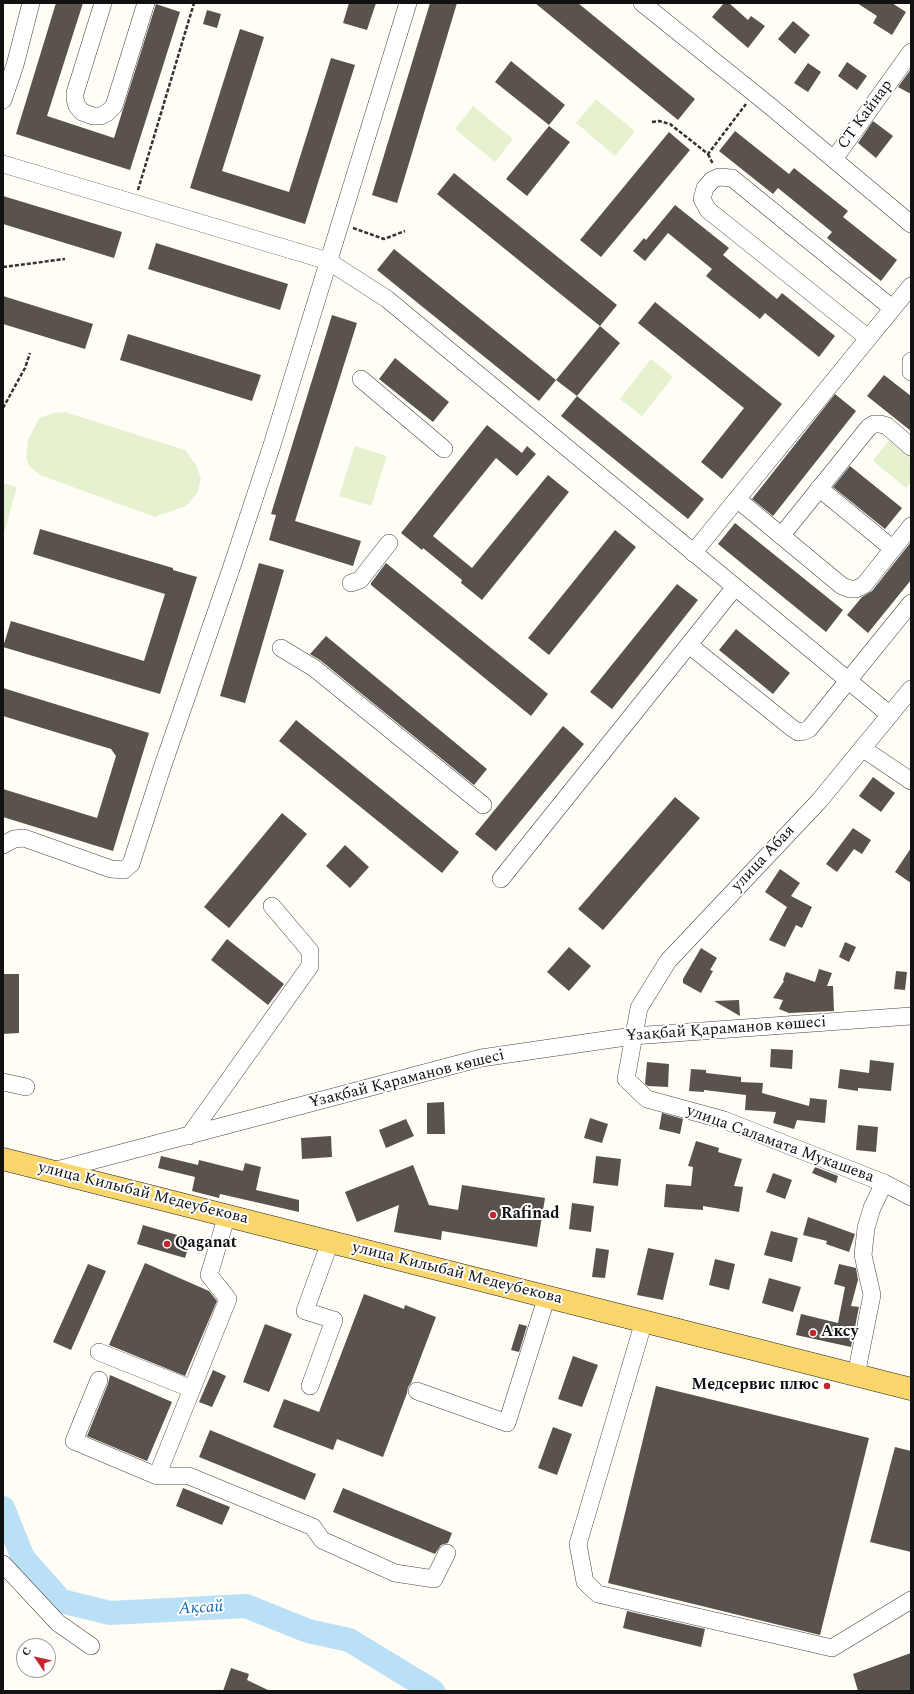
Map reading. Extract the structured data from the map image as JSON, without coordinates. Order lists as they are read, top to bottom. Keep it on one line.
{"streets":{"main road":["улица Килыбай Медеубекова"],"street":["СТ Кайнар","улица Абая","Ұзақбай Қараманов көшесі","улица Саламата Мукашева"]},"crossings":[["улица Абая","Ұзақбай Қараманов көшесі"],["улица Абая","улица Саламата Мукашева"],["Ұзақбай Қараманов көшесі","улица Саламата Мукашева"],["Ұзақбай Қараманов көшесі","улица Килыбай Медеубекова"]],"water":["Ақсай"],"places":["Rafinad","Qaganat","Аксу","Медсервис плюс"],"north":"top left"}
